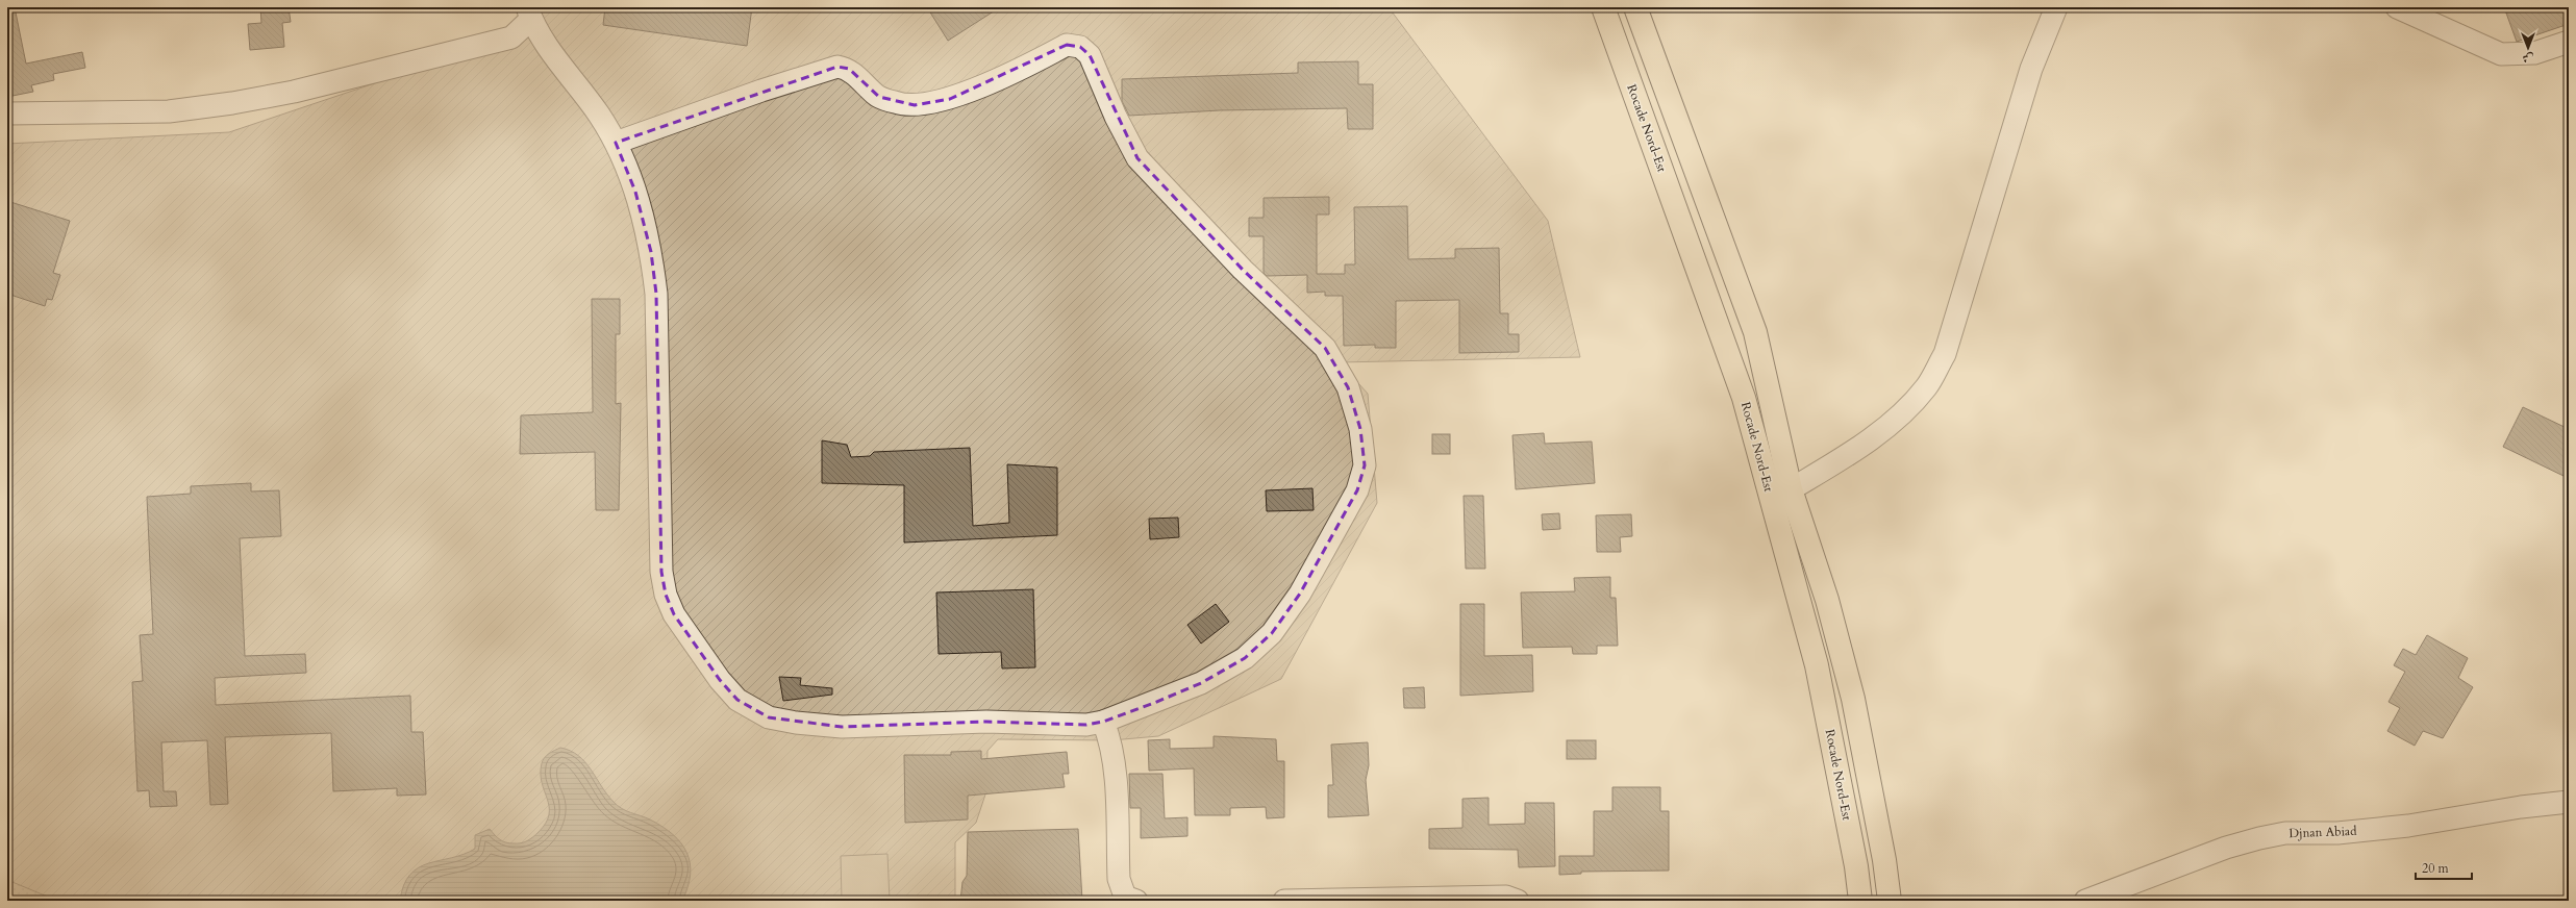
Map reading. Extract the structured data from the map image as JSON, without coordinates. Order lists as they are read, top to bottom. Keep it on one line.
{"streets":{"highway":["Rocade Nord-Est"],"street":["Djnan Abiad"]},"scale_bar":"20 m","north":"bottom"}
